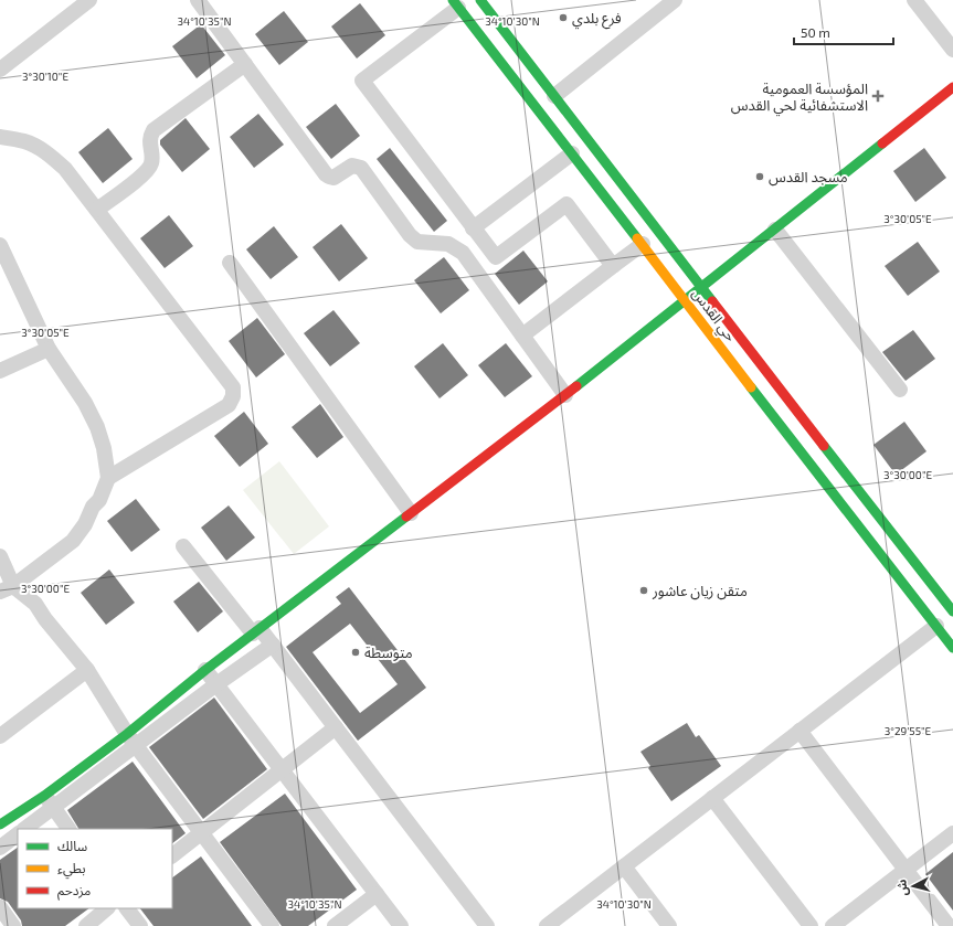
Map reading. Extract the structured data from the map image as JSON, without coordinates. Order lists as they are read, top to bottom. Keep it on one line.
{"streets":{"street":["حي القدس"]},"places":{"other":["فرع بلدي","مسجد القدس","متقن زيان عاشور","متوسطة"],"health":["المؤسسة العمومية الاستشفائية لحي القدس"]},"legend":["سالك","بطيء","مزدحم"],"scale_bar":"50 m","north":"left","coordinates":["34°10'35\"N","34°10'30\"N","3°30'10\"E","3°30'05\"E","3°30'00\"E","3°29'55\"E"]}
